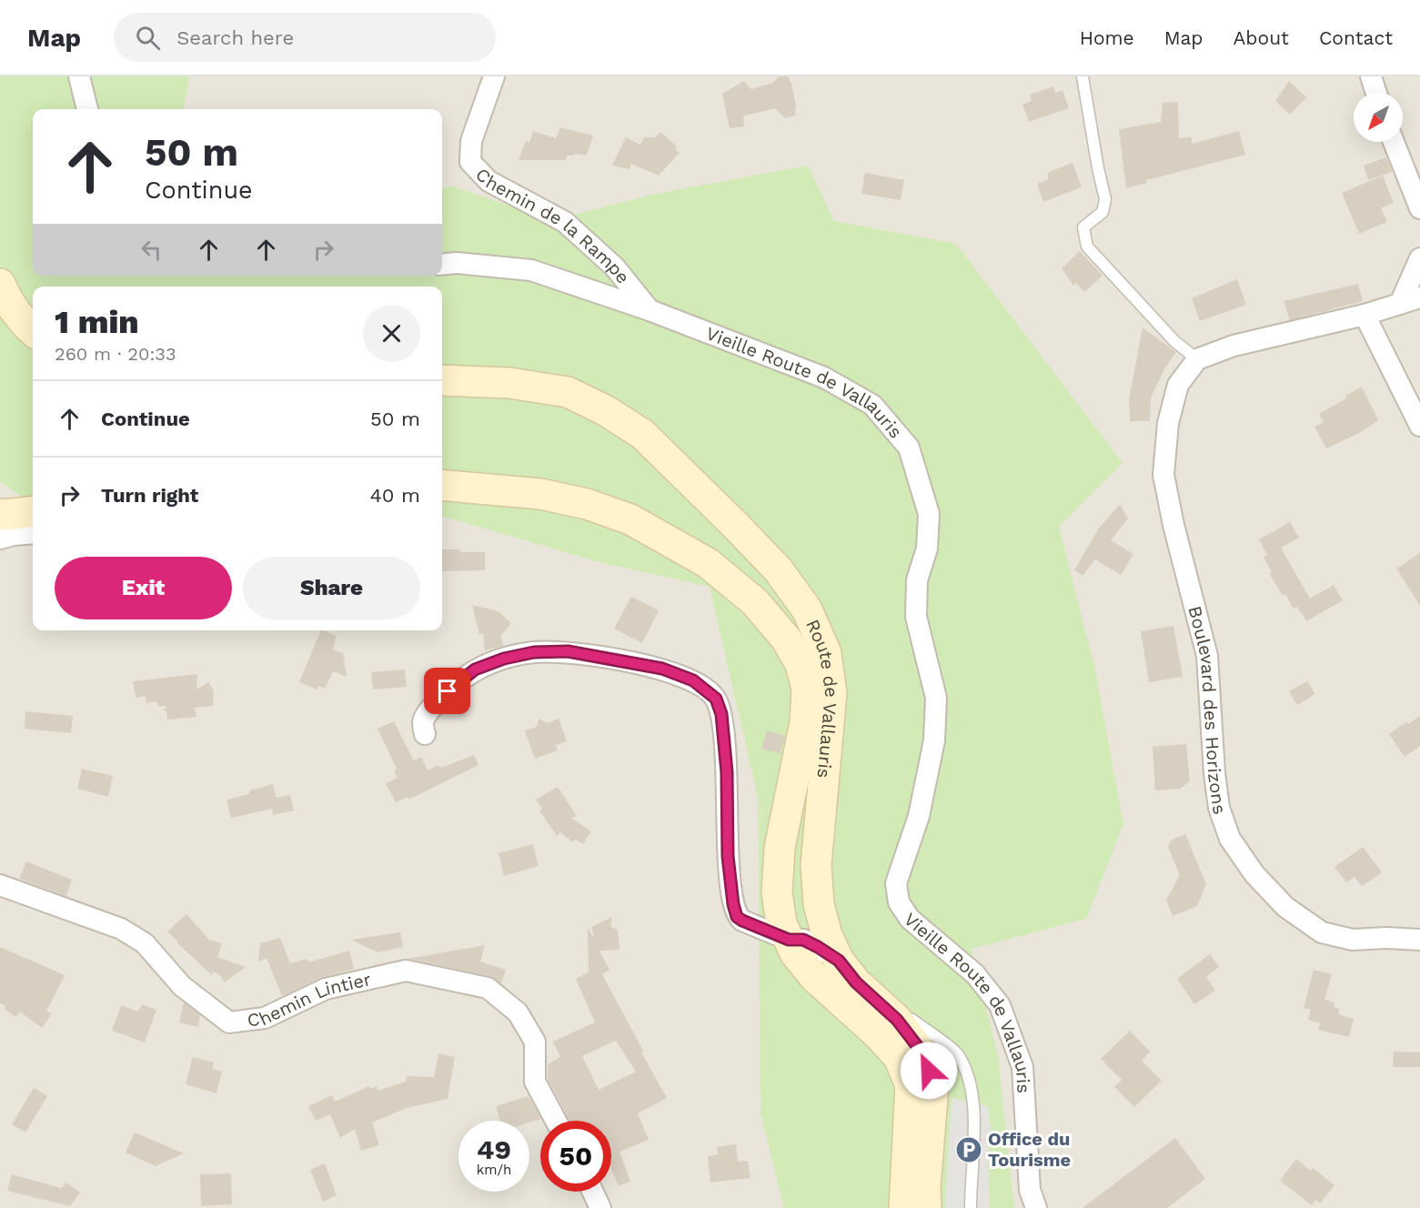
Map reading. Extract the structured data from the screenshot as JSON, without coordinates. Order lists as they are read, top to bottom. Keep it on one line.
{"streets":{"main road":["Route de Vallauris"],"street":["Chemin de la Rampe","Vieille Route de Vallauris","Boulevard des Horizons","Chemin Lintier"]},"crossings":[["Chemin de la Rampe","Vieille Route de Vallauris"]],"places":{"parking":["Office du Tourisme"]},"north":"bottom left","page":{"header":"Map","search":"Search here","nav":["Home","Map","About","Contact"],"turn":["50 m","Continue"],"heading":["1 min","260 m · 20:33"],"list":[{"name":"Continue","value":"50 m"},{"name":"Turn right","value":"40 m"}],"buttons":["Exit","Share"],"speed":"49 km/h","limit":"50"}}
